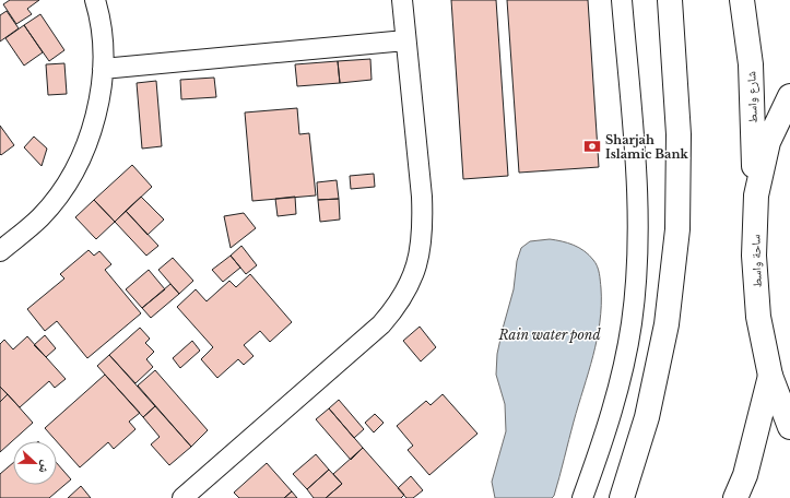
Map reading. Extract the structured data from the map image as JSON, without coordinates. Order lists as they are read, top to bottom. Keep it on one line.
{"streets":{"main road":["شارع واسط","ساحة واسط"]},"crossings":[["شارع واسط","ساحة واسط"]],"water":["Rain water pond"],"places":{"bank":["Sharjah Islamic Bank"]},"north":"right"}
